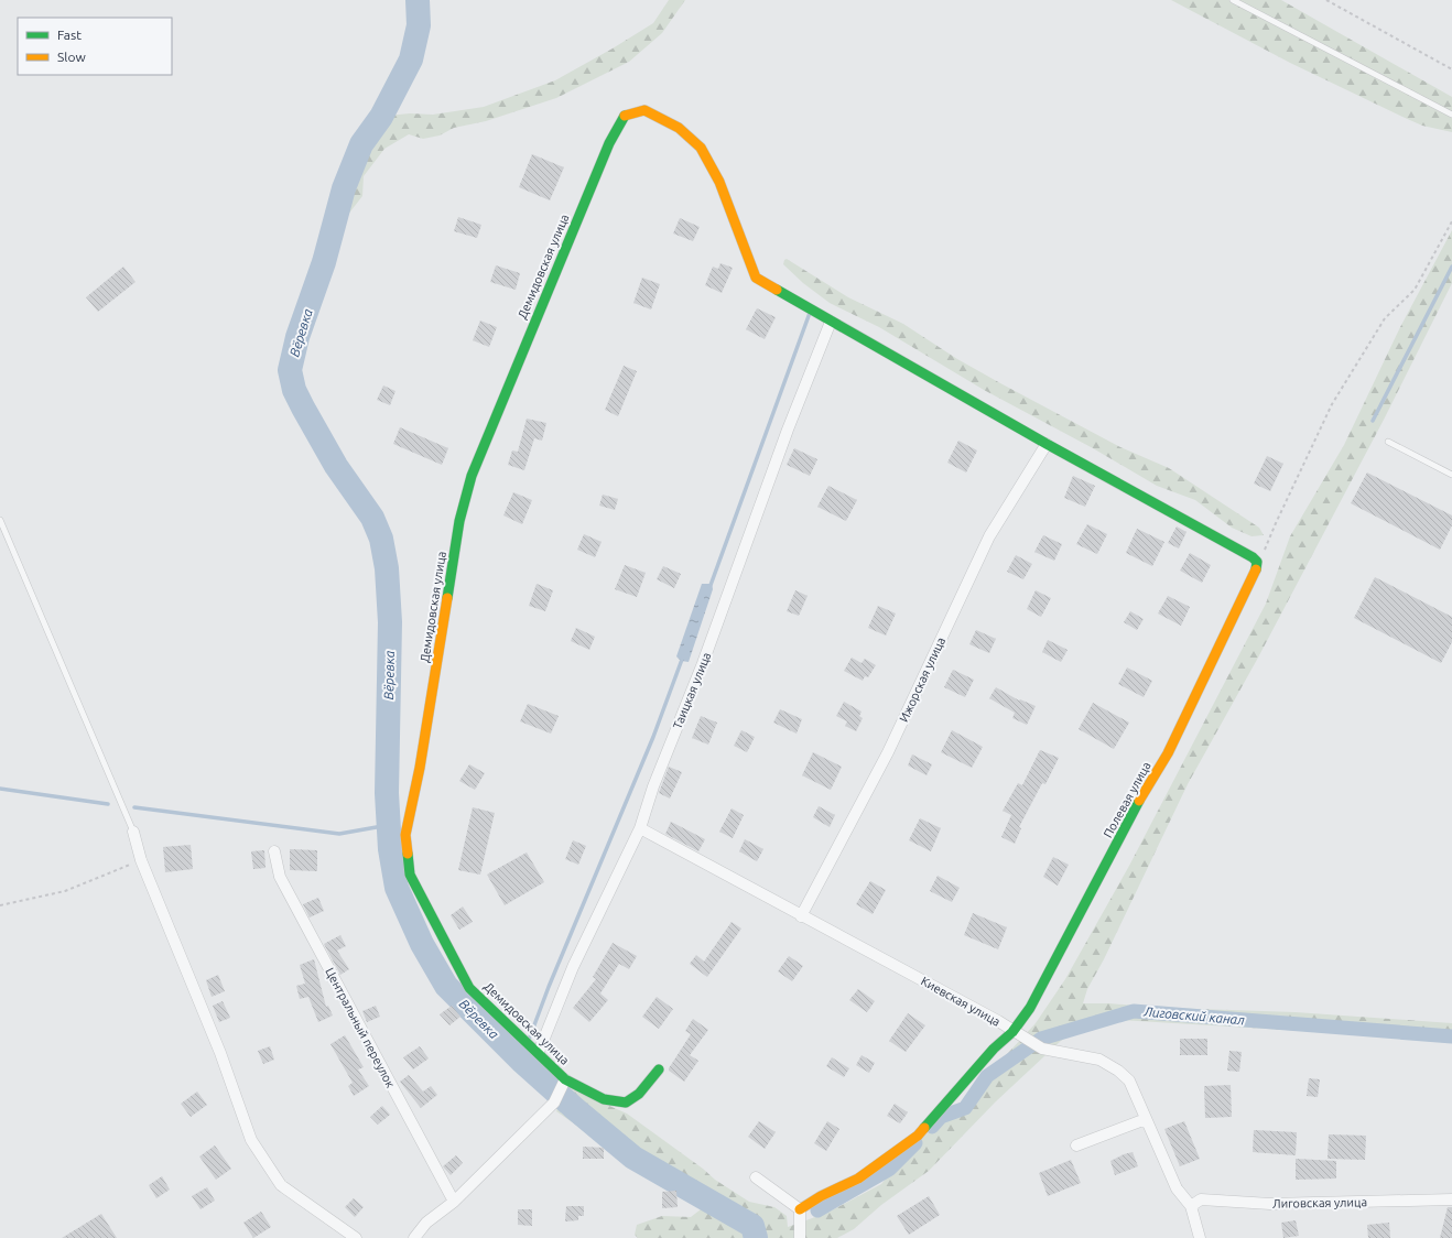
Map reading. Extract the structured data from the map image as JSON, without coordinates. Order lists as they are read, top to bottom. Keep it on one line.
{"streets":{"street":["Демидовская улица","Ижорская улица","Таицкая улица","Полевая улица","Киевская улица","Центральный переулок","Лиговская улица"]},"crossings":[["Демидовская улица","Таицкая улица"],["Ижорская улица","Полевая улица"],["Ижорская улица","Киевская улица"],["Таицкая улица","Киевская улица"],["Полевая улица","Киевская улица"],["Киевская улица","Лиговская улица"]],"water":["Вёревка","Лиговский канал"],"legend":["Fast","Slow"]}
